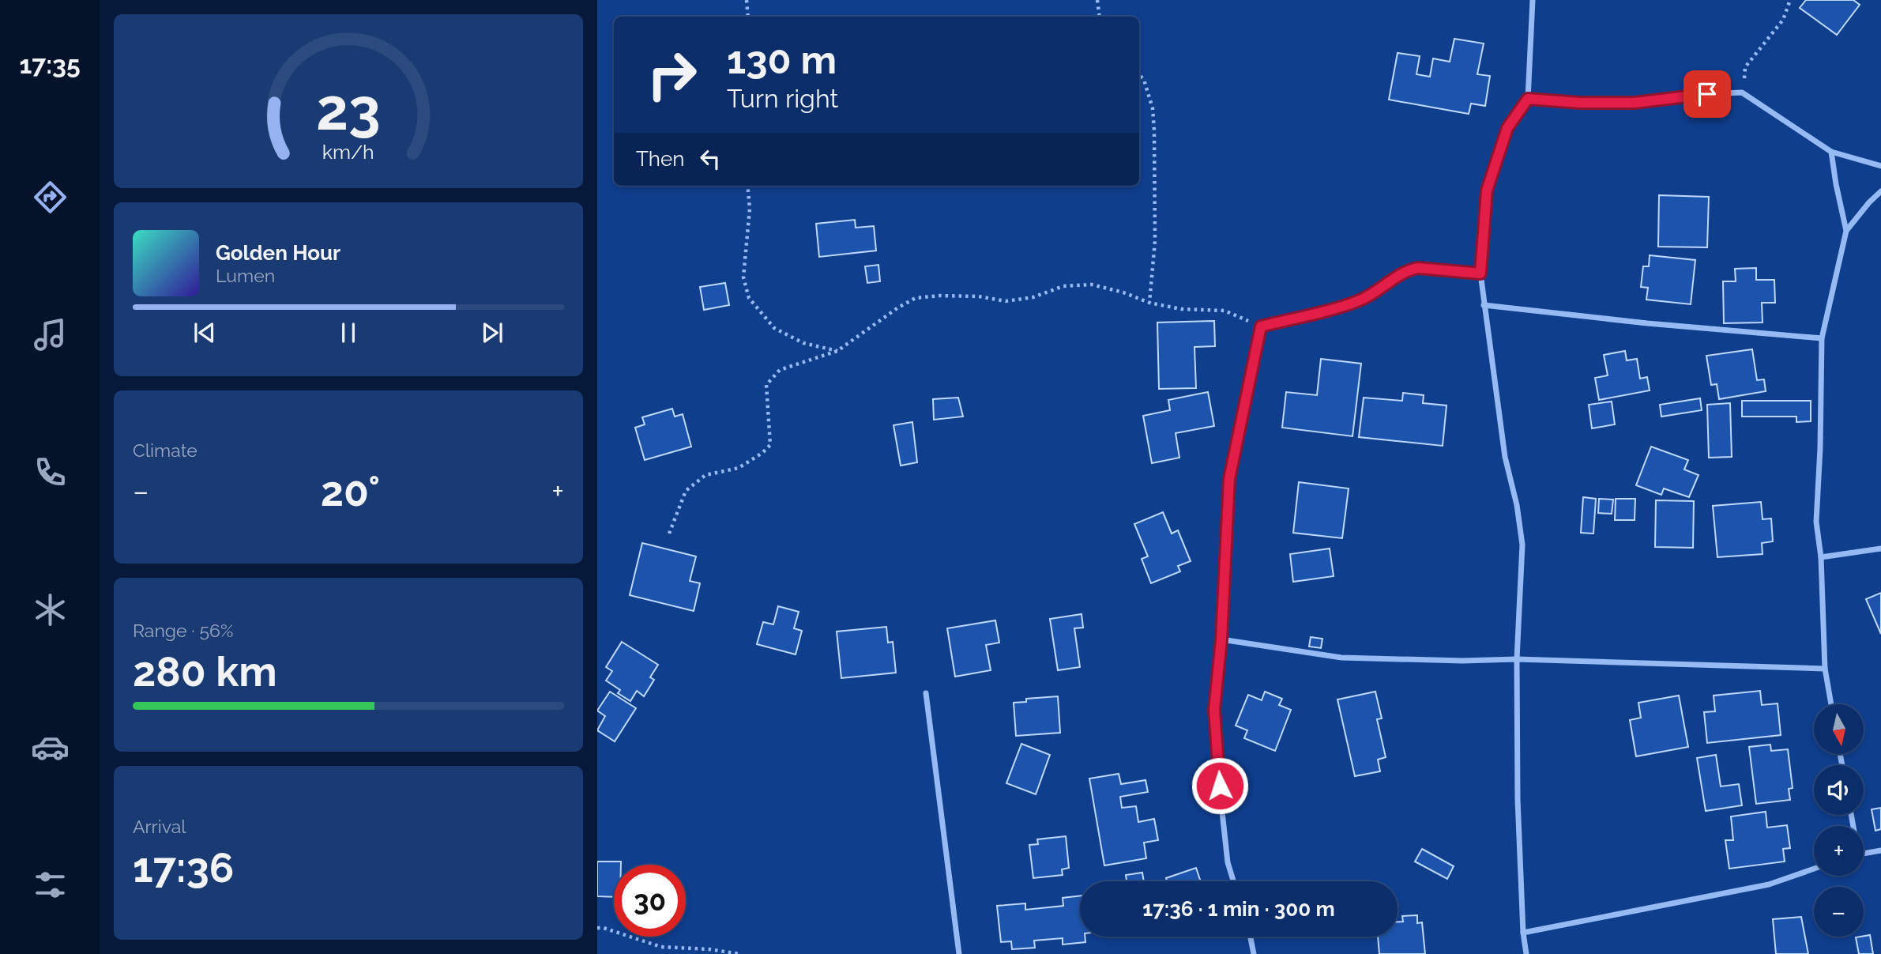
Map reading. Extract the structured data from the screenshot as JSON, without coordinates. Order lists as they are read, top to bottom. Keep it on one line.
{"north":"bottom","page":{"tabs":"17:35","turn":["130 m","Turn right"],"then":"Then","song":["Golden Hour","Lumen"],"tile":["Climate",["Range · 56%","280 km"],["Arrival","17:36"]],"heat":["−","20°","+"],"map_buttons":["+","−"],"limit":"30","trip":"17:36 · 1 min · 300 m","gauge":["23","km/h"]}}
